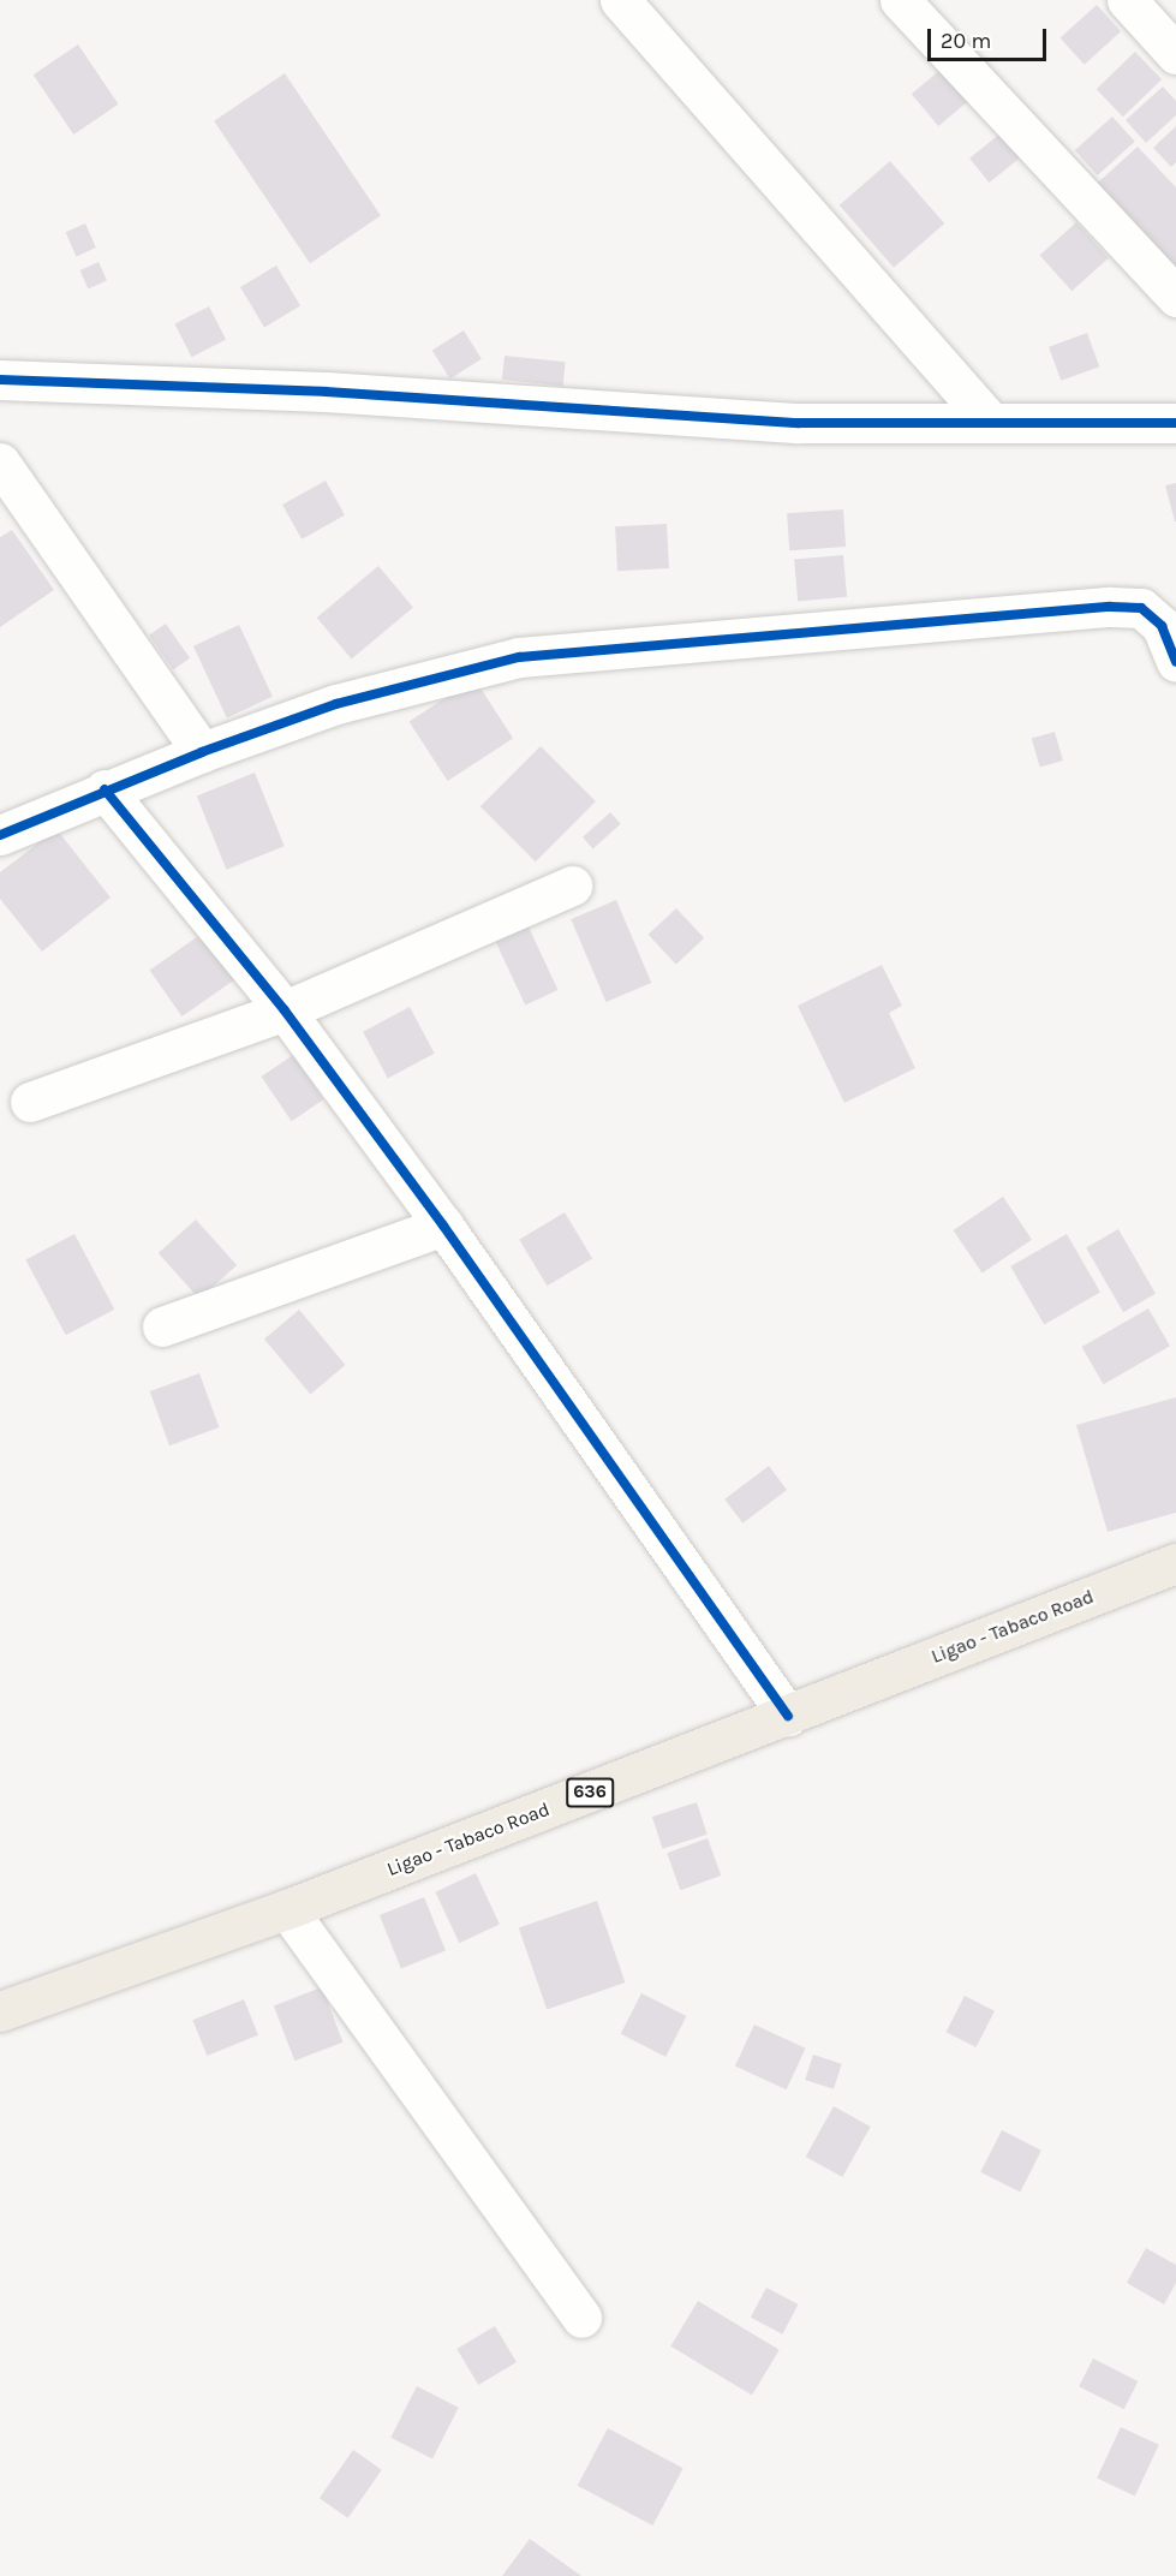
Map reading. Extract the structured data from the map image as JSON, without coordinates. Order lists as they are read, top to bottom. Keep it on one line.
{"streets":{"main road":["Ligao - Tabaco Road","636"]},"scale_bar":"20 m"}
